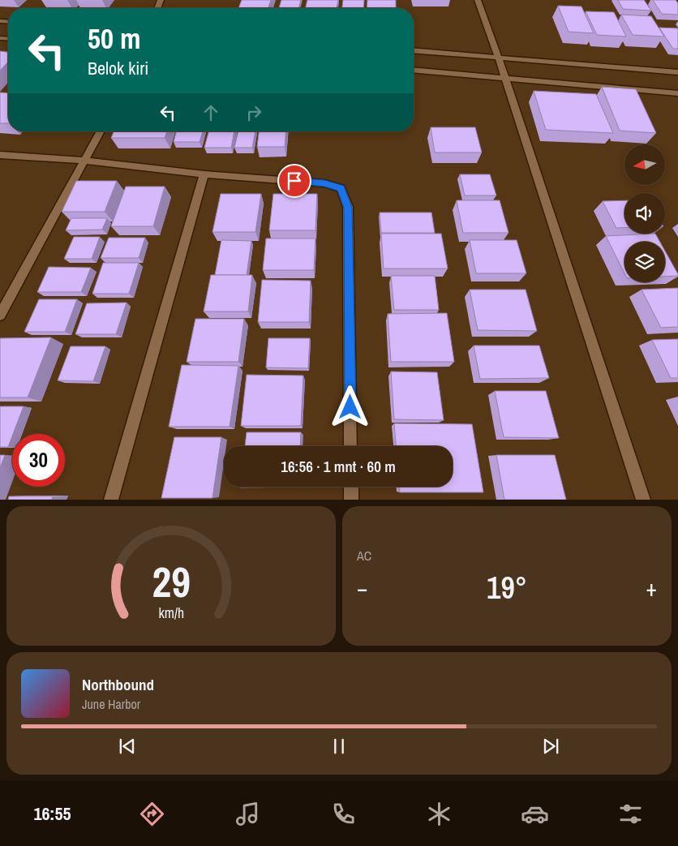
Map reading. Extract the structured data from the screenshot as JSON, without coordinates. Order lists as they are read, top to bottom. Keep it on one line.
{"north":"left","page":{"turn":["50 m","Belok kiri"],"limit":"30","trip":"16:56 · 1 mnt · 60 m","tile":"AC","heat":["−","19°","+"],"song":["Northbound","June Harbor"],"tabs":"16:55","gauge":["29","km/h"]}}
